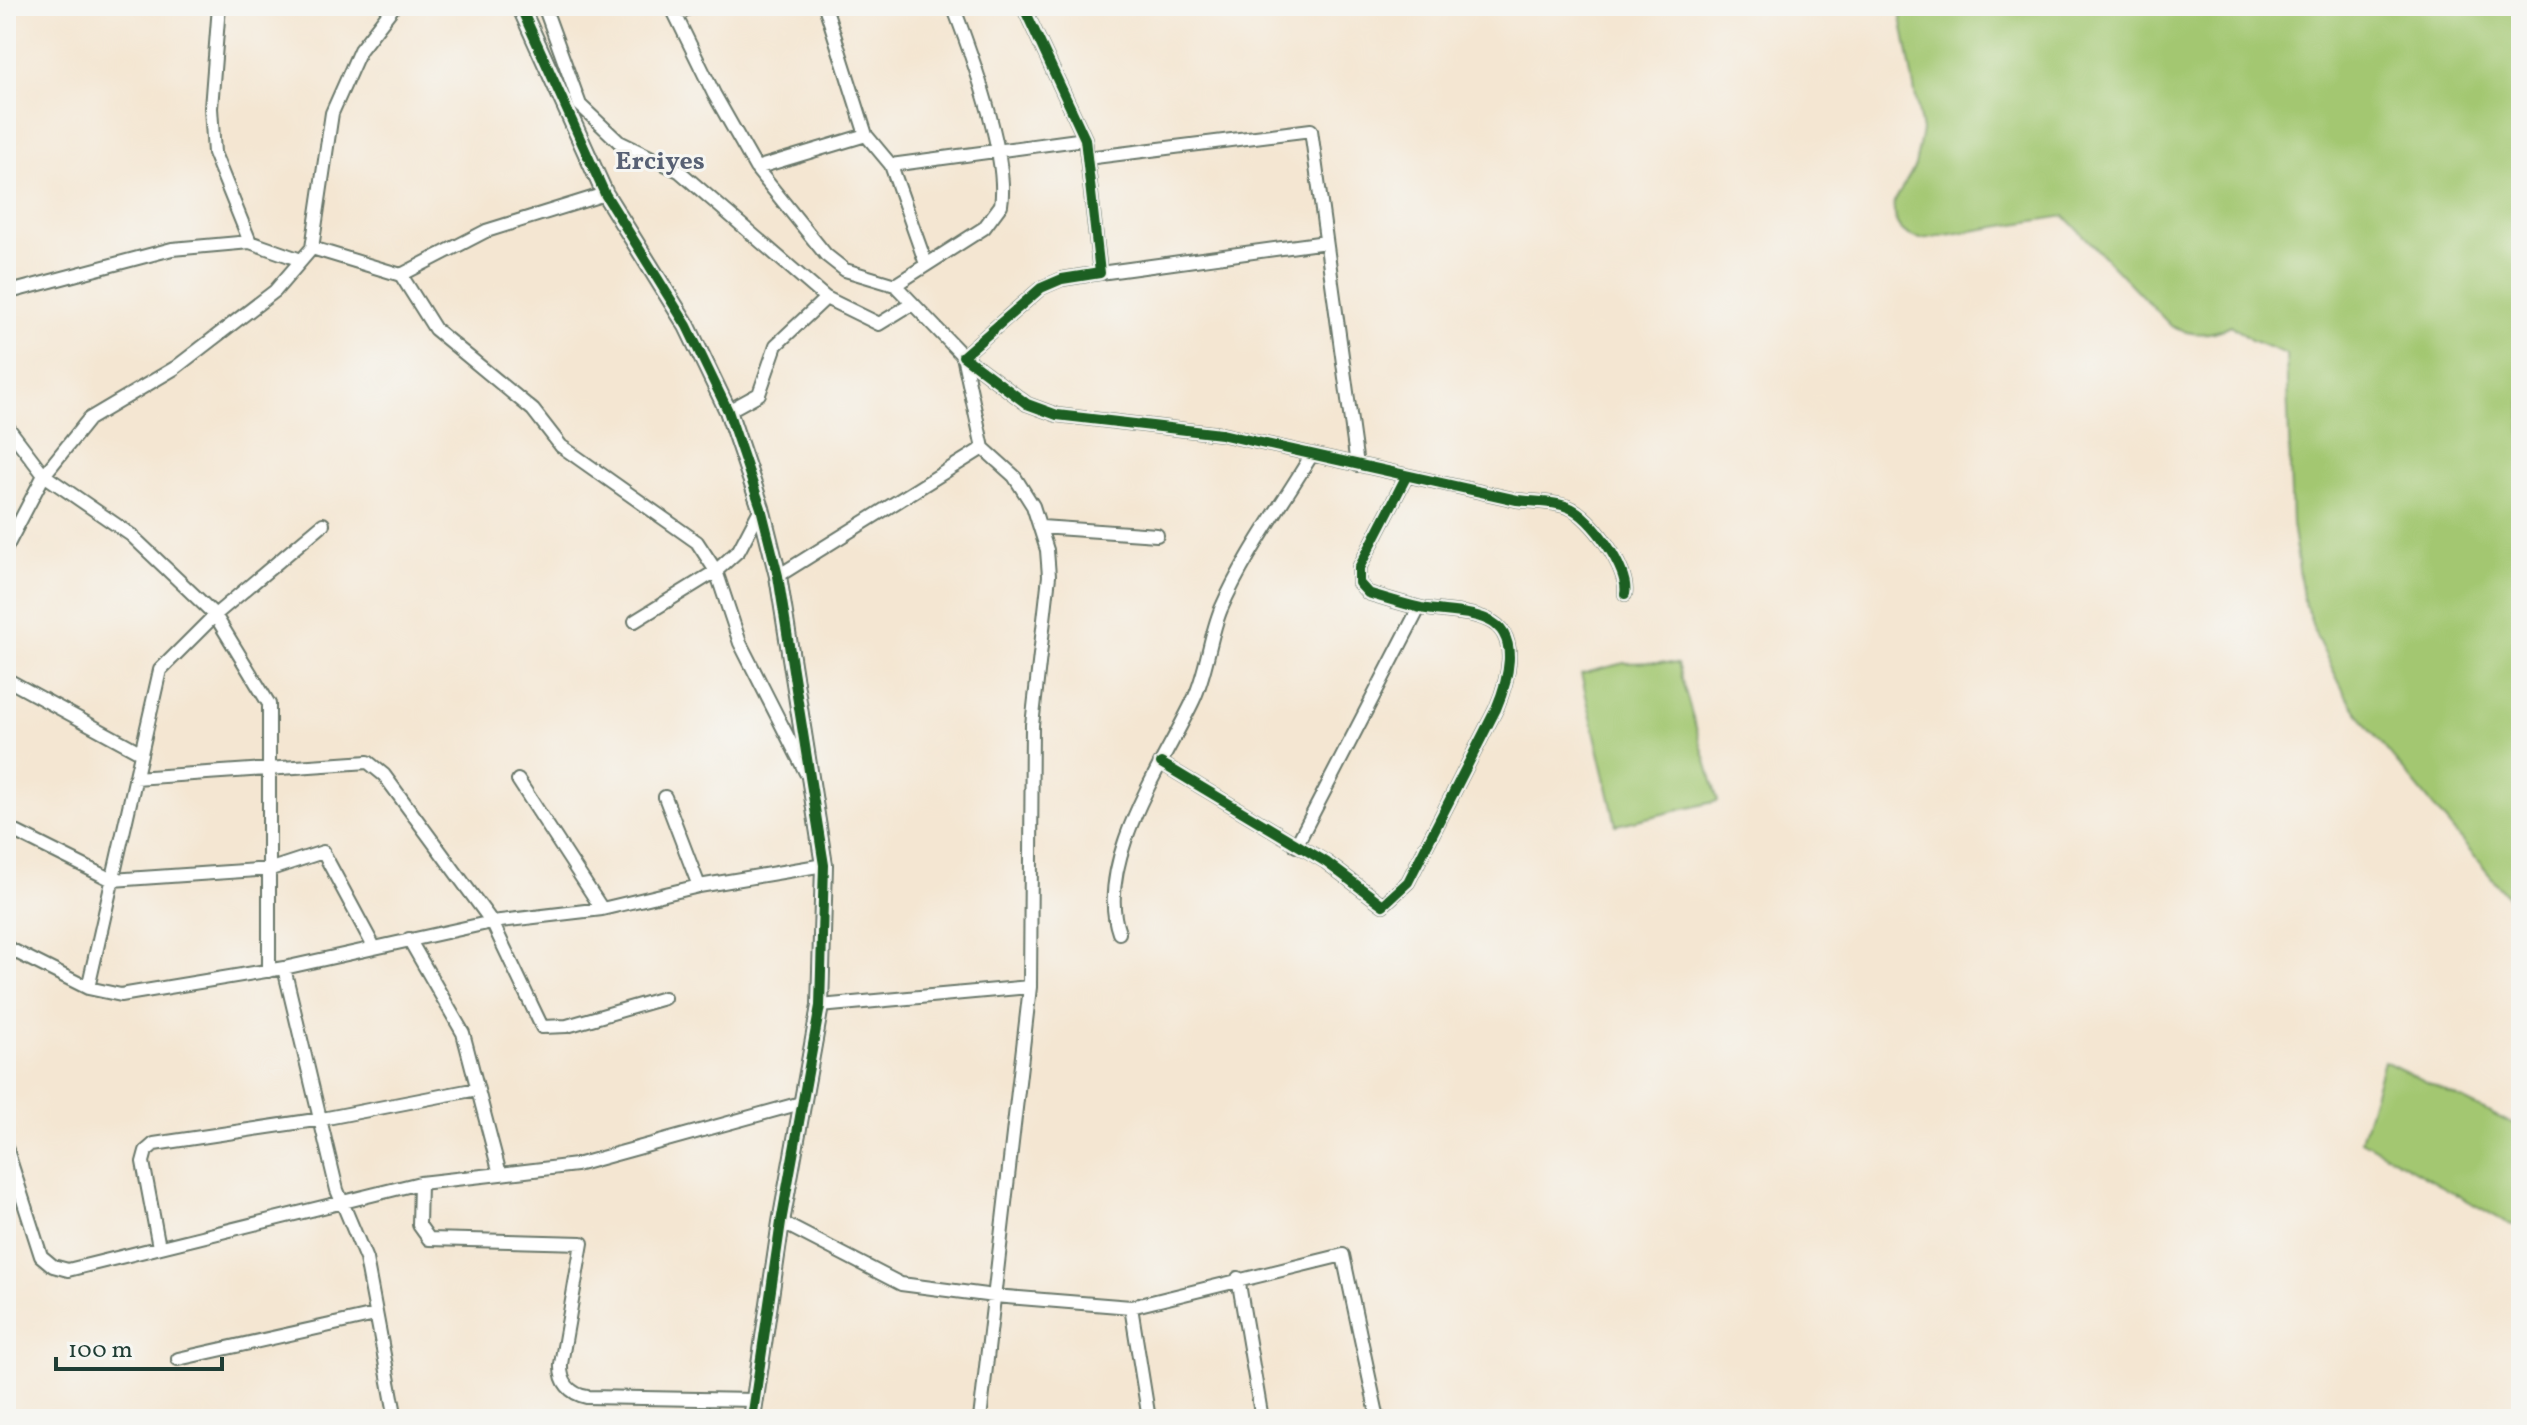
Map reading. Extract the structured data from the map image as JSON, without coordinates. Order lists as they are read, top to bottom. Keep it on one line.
{"districts":["Erciyes"],"scale_bar":"100 m"}
